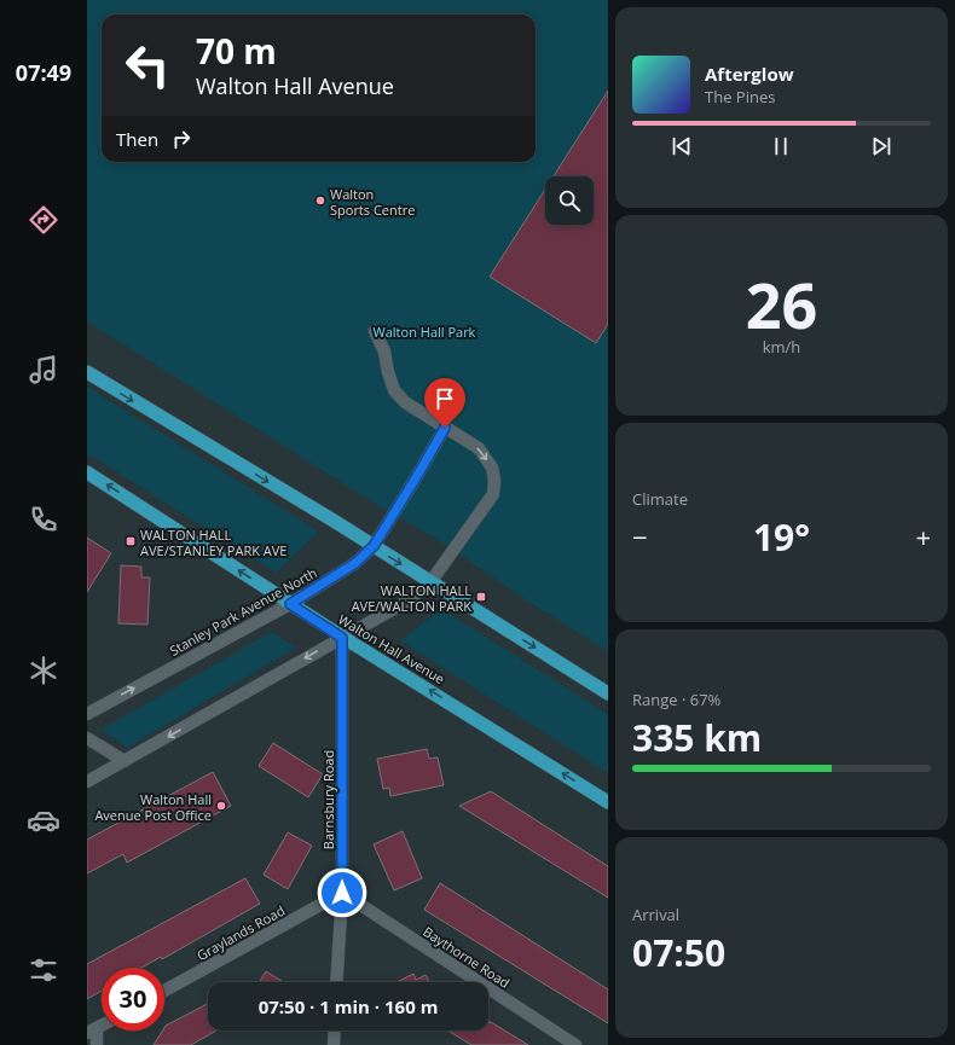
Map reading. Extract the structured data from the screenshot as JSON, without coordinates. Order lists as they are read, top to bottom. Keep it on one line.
{"streets":{"highway":["Walton Hall Avenue"],"street":["Stanley Park Avenue North","Barnsbury Road","Graylands Road","Baythorne Road"]},"crossings":[["Stanley Park Avenue North","Walton Hall Avenue"],["Walton Hall Avenue","Barnsbury Road"],["Barnsbury Road","Graylands Road"],["Barnsbury Road","Baythorne Road"],["Graylands Road","Baythorne Road"]],"parks":["Walton Hall Park"],"places":{"other":["Walton Sports Centre","Walton Hall Avenue Post Office"],"transit":["WALTON HALL AVE/STANLEY PARK AVE","WALTON HALL AVE/WALTON PARK"]},"page":{"tabs":"07:49","turn":["70 m","Walton Hall Avenue"],"song":["Afterglow","The Pines"],"then":"Then","tile":[["26","km/h"],"Climate",["Range · 67%","335 km"],["Arrival","07:50"]],"heat":["−","19°","+"],"limit":"30","trip":"07:50 · 1 min · 160 m"}}
